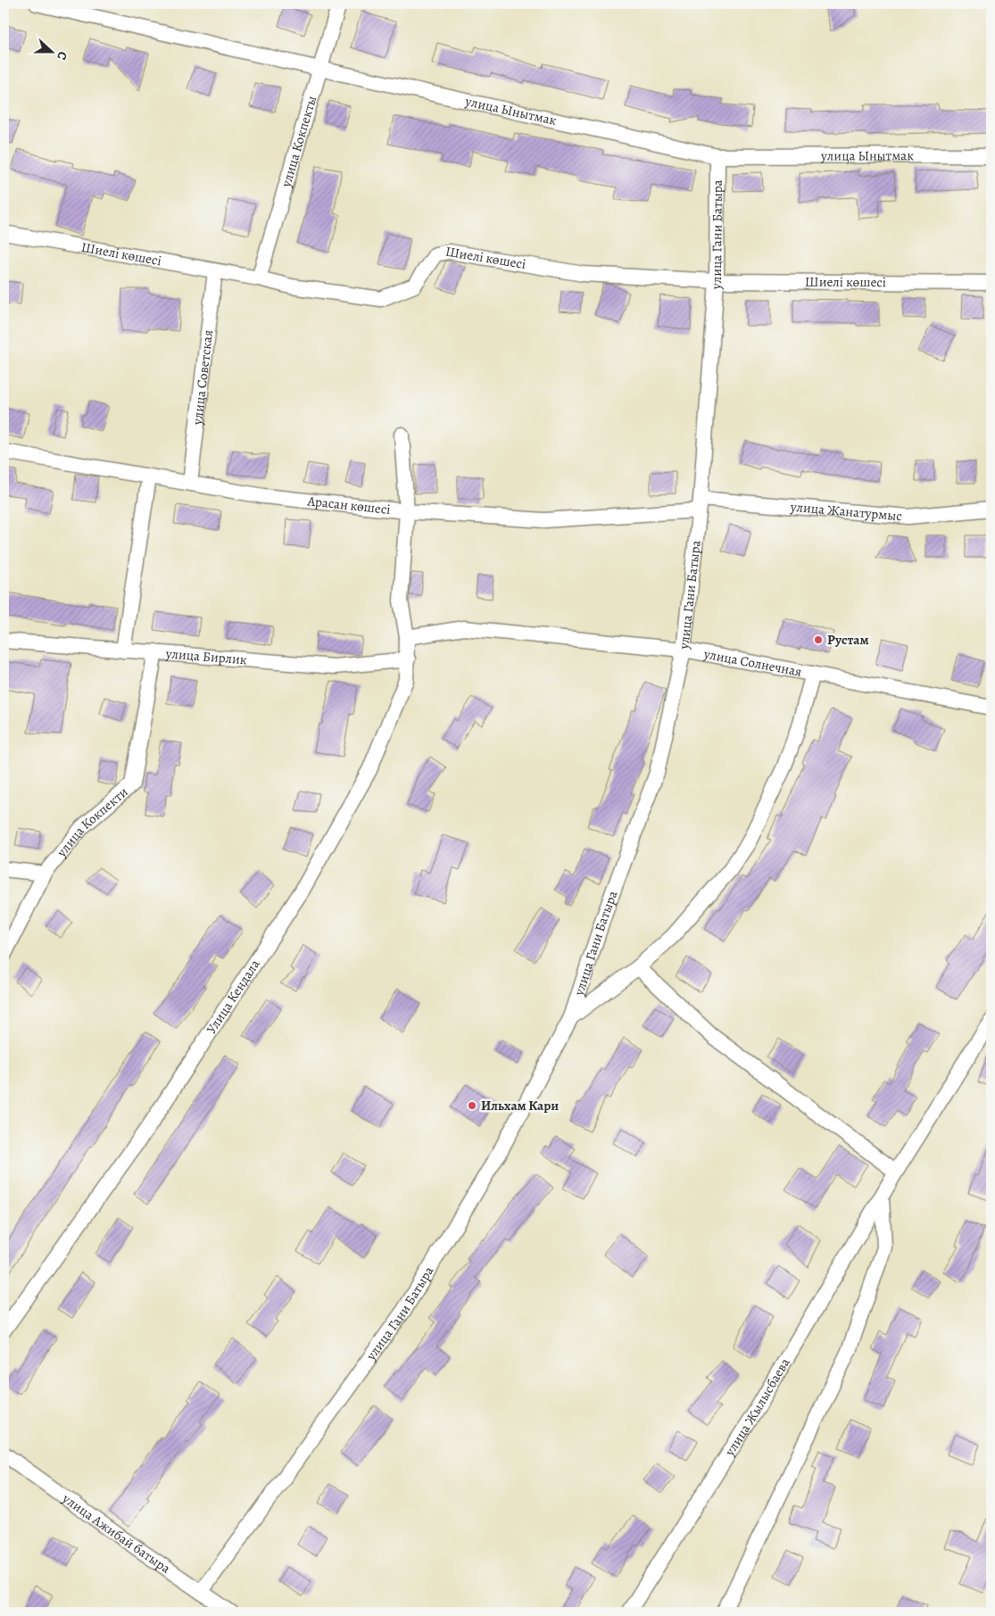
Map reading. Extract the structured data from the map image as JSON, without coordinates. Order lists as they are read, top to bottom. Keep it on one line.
{"streets":{"street":["улица Ынытмак","улица Кокпекты","улица Гани Батыра","Шиелі көшесі","улица Советская","Арасан көшесі","улица Жанатурмыс","улица Бирлик","улица Солнечная","улица Кокпекти","Улица Кендала","улица Жылысбаева","улица Ажибай батыра"]},"crossings":[["улица Ынытмак","улица Кокпекты"],["улица Ынытмак","улица Гани Батыра"],["улица Кокпекты","Шиелі көшесі"],["улица Гани Батыра","Шиелі көшесі"],["улица Гани Батыра","Арасан көшесі"],["улица Гани Батыра","улица Жанатурмыс"],["улица Гани Батыра","улица Солнечная"],["улица Гани Батыра","улица Ажибай батыра"],["Шиелі көшесі","улица Советская"],["улица Советская","Арасан көшесі"],["Арасан көшесі","улица Жанатурмыс"],["Арасан көшесі","Улица Кендала"],["улица Бирлик","улица Кокпекти"],["улица Бирлик","Улица Кендала"],["улица Солнечная","Улица Кендала"]],"places":["Рустам","Ильхам Кари"],"north":"right"}
